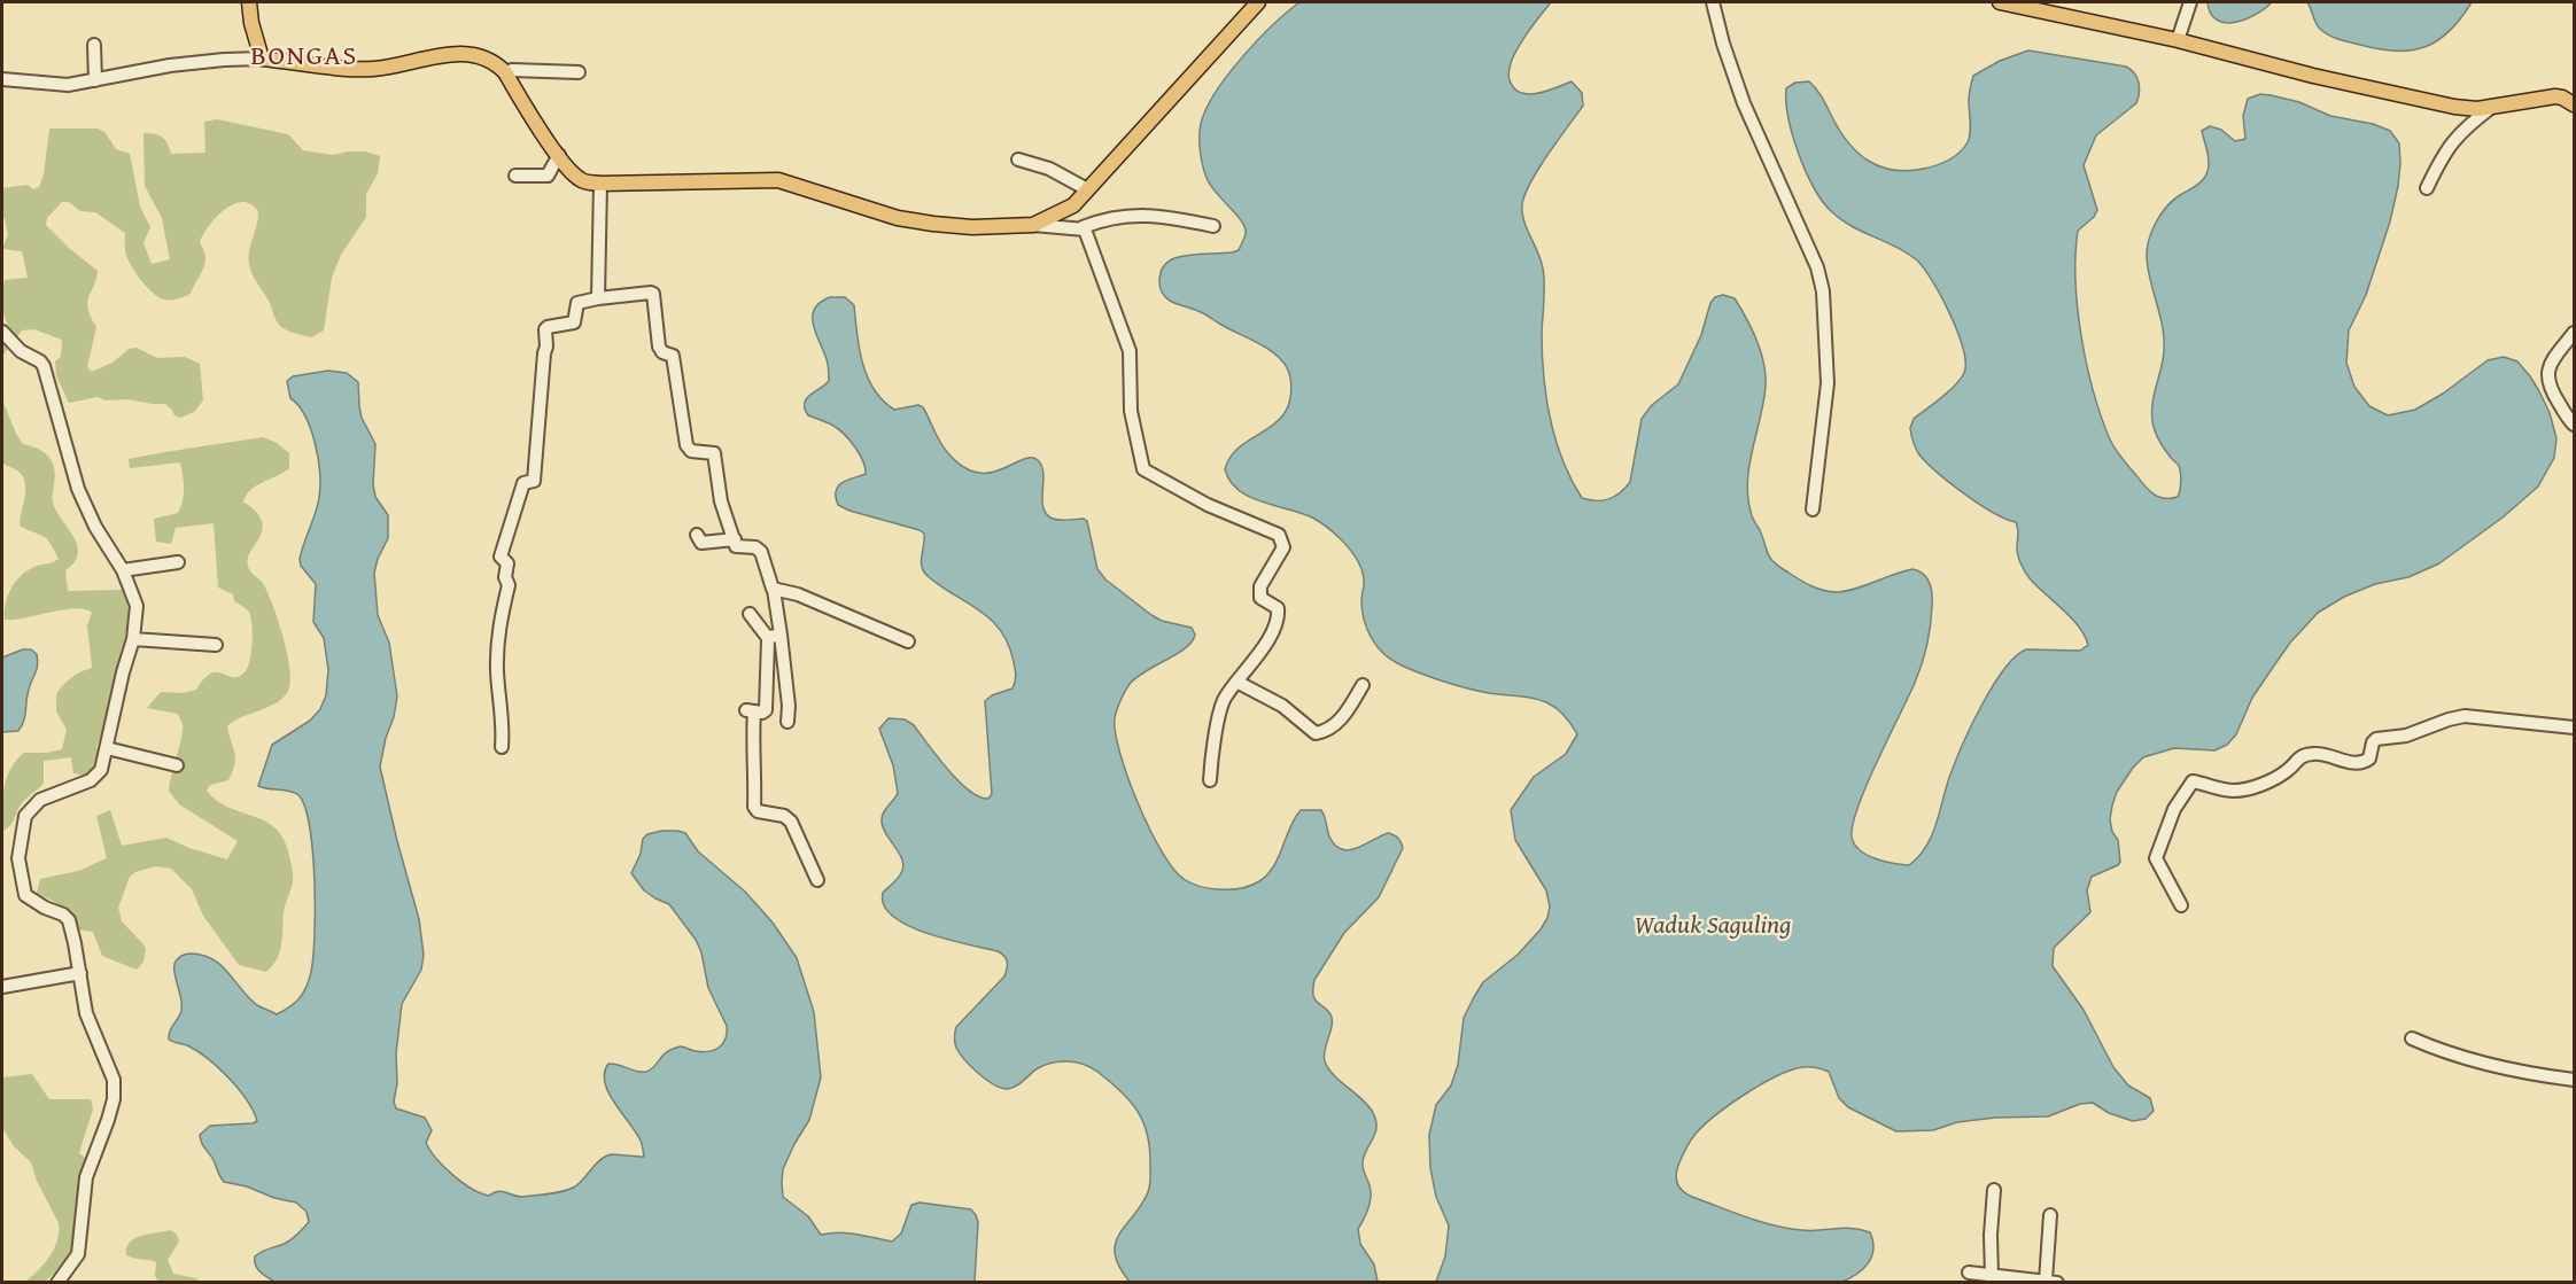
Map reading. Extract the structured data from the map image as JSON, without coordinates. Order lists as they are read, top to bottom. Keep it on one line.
{"districts":["BONGAS"],"water":["Waduk Saguling"]}
